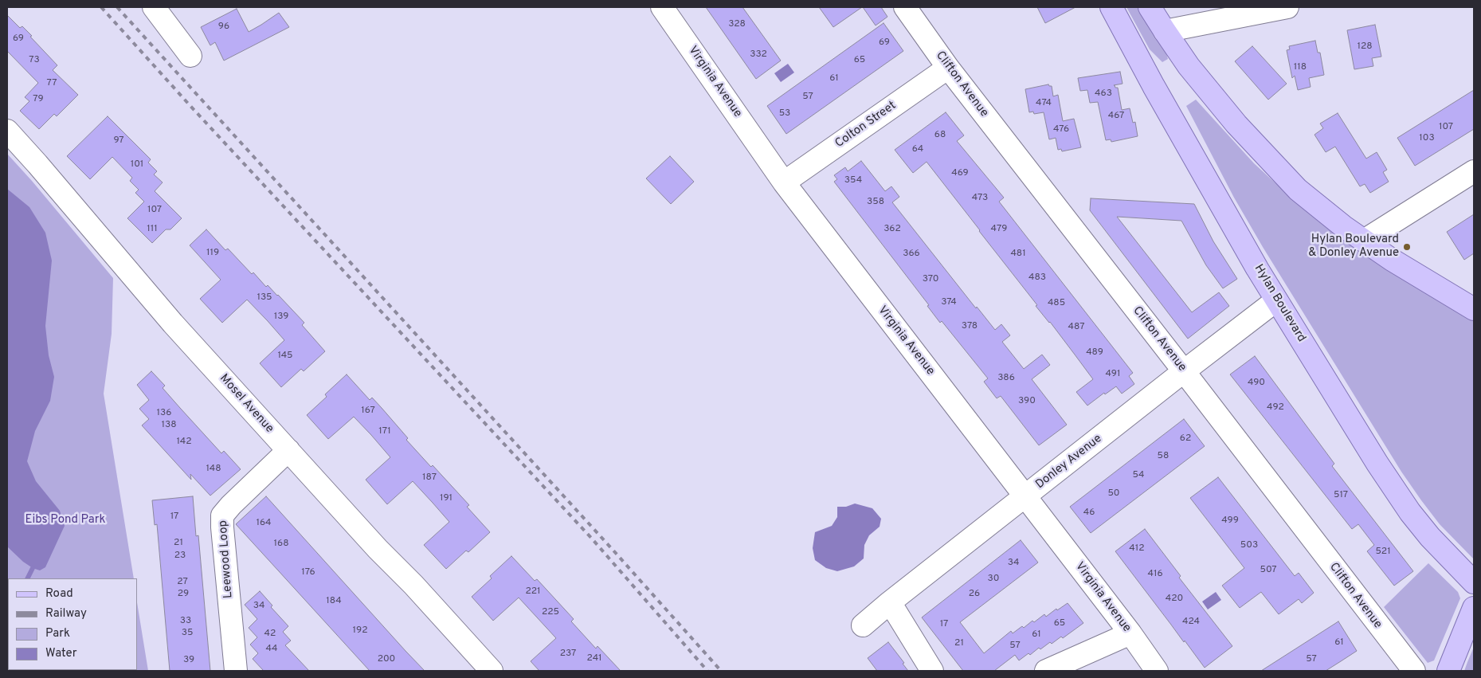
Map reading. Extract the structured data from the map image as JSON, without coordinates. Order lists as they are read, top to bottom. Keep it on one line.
{"streets":{"main road":["Hylan Boulevard"],"street":["Virginia Avenue","Clifton Avenue","Colton Street","Mosel Avenue","Donley Avenue","Leewood Loop"]},"crossings":[["Virginia Avenue","Colton Street"],["Virginia Avenue","Donley Avenue"],["Clifton Avenue","Colton Street"],["Clifton Avenue","Donley Avenue"],["Hylan Boulevard","Donley Avenue"],["Mosel Avenue","Leewood Loop"]],"parks":["Eibs Pond Park"],"places":["Hylan Boulevard & Donley Avenue"],"house_numbers":["328","96","69","69","128","332","73","65","118","61","77","463","57","79","474","53","467","107","476","68","103","97","64","101","469","354","473","358","107","111","362","479","119","366","481","483","370","135","374","485","139","378","487","489","145","491","386","490","390","492","167","136","138","171","62","142","58","148","54","187","50","517","191","46","17","499","164","21","168","503","412","521","23","34","507","176","416","30","27","221","29","26","420","184","34","225","33","424","65","17","192","35","42","61","61","21","57","44","237","241","200","57","39"],"legend":["Road","Railway","Park","Water"]}
